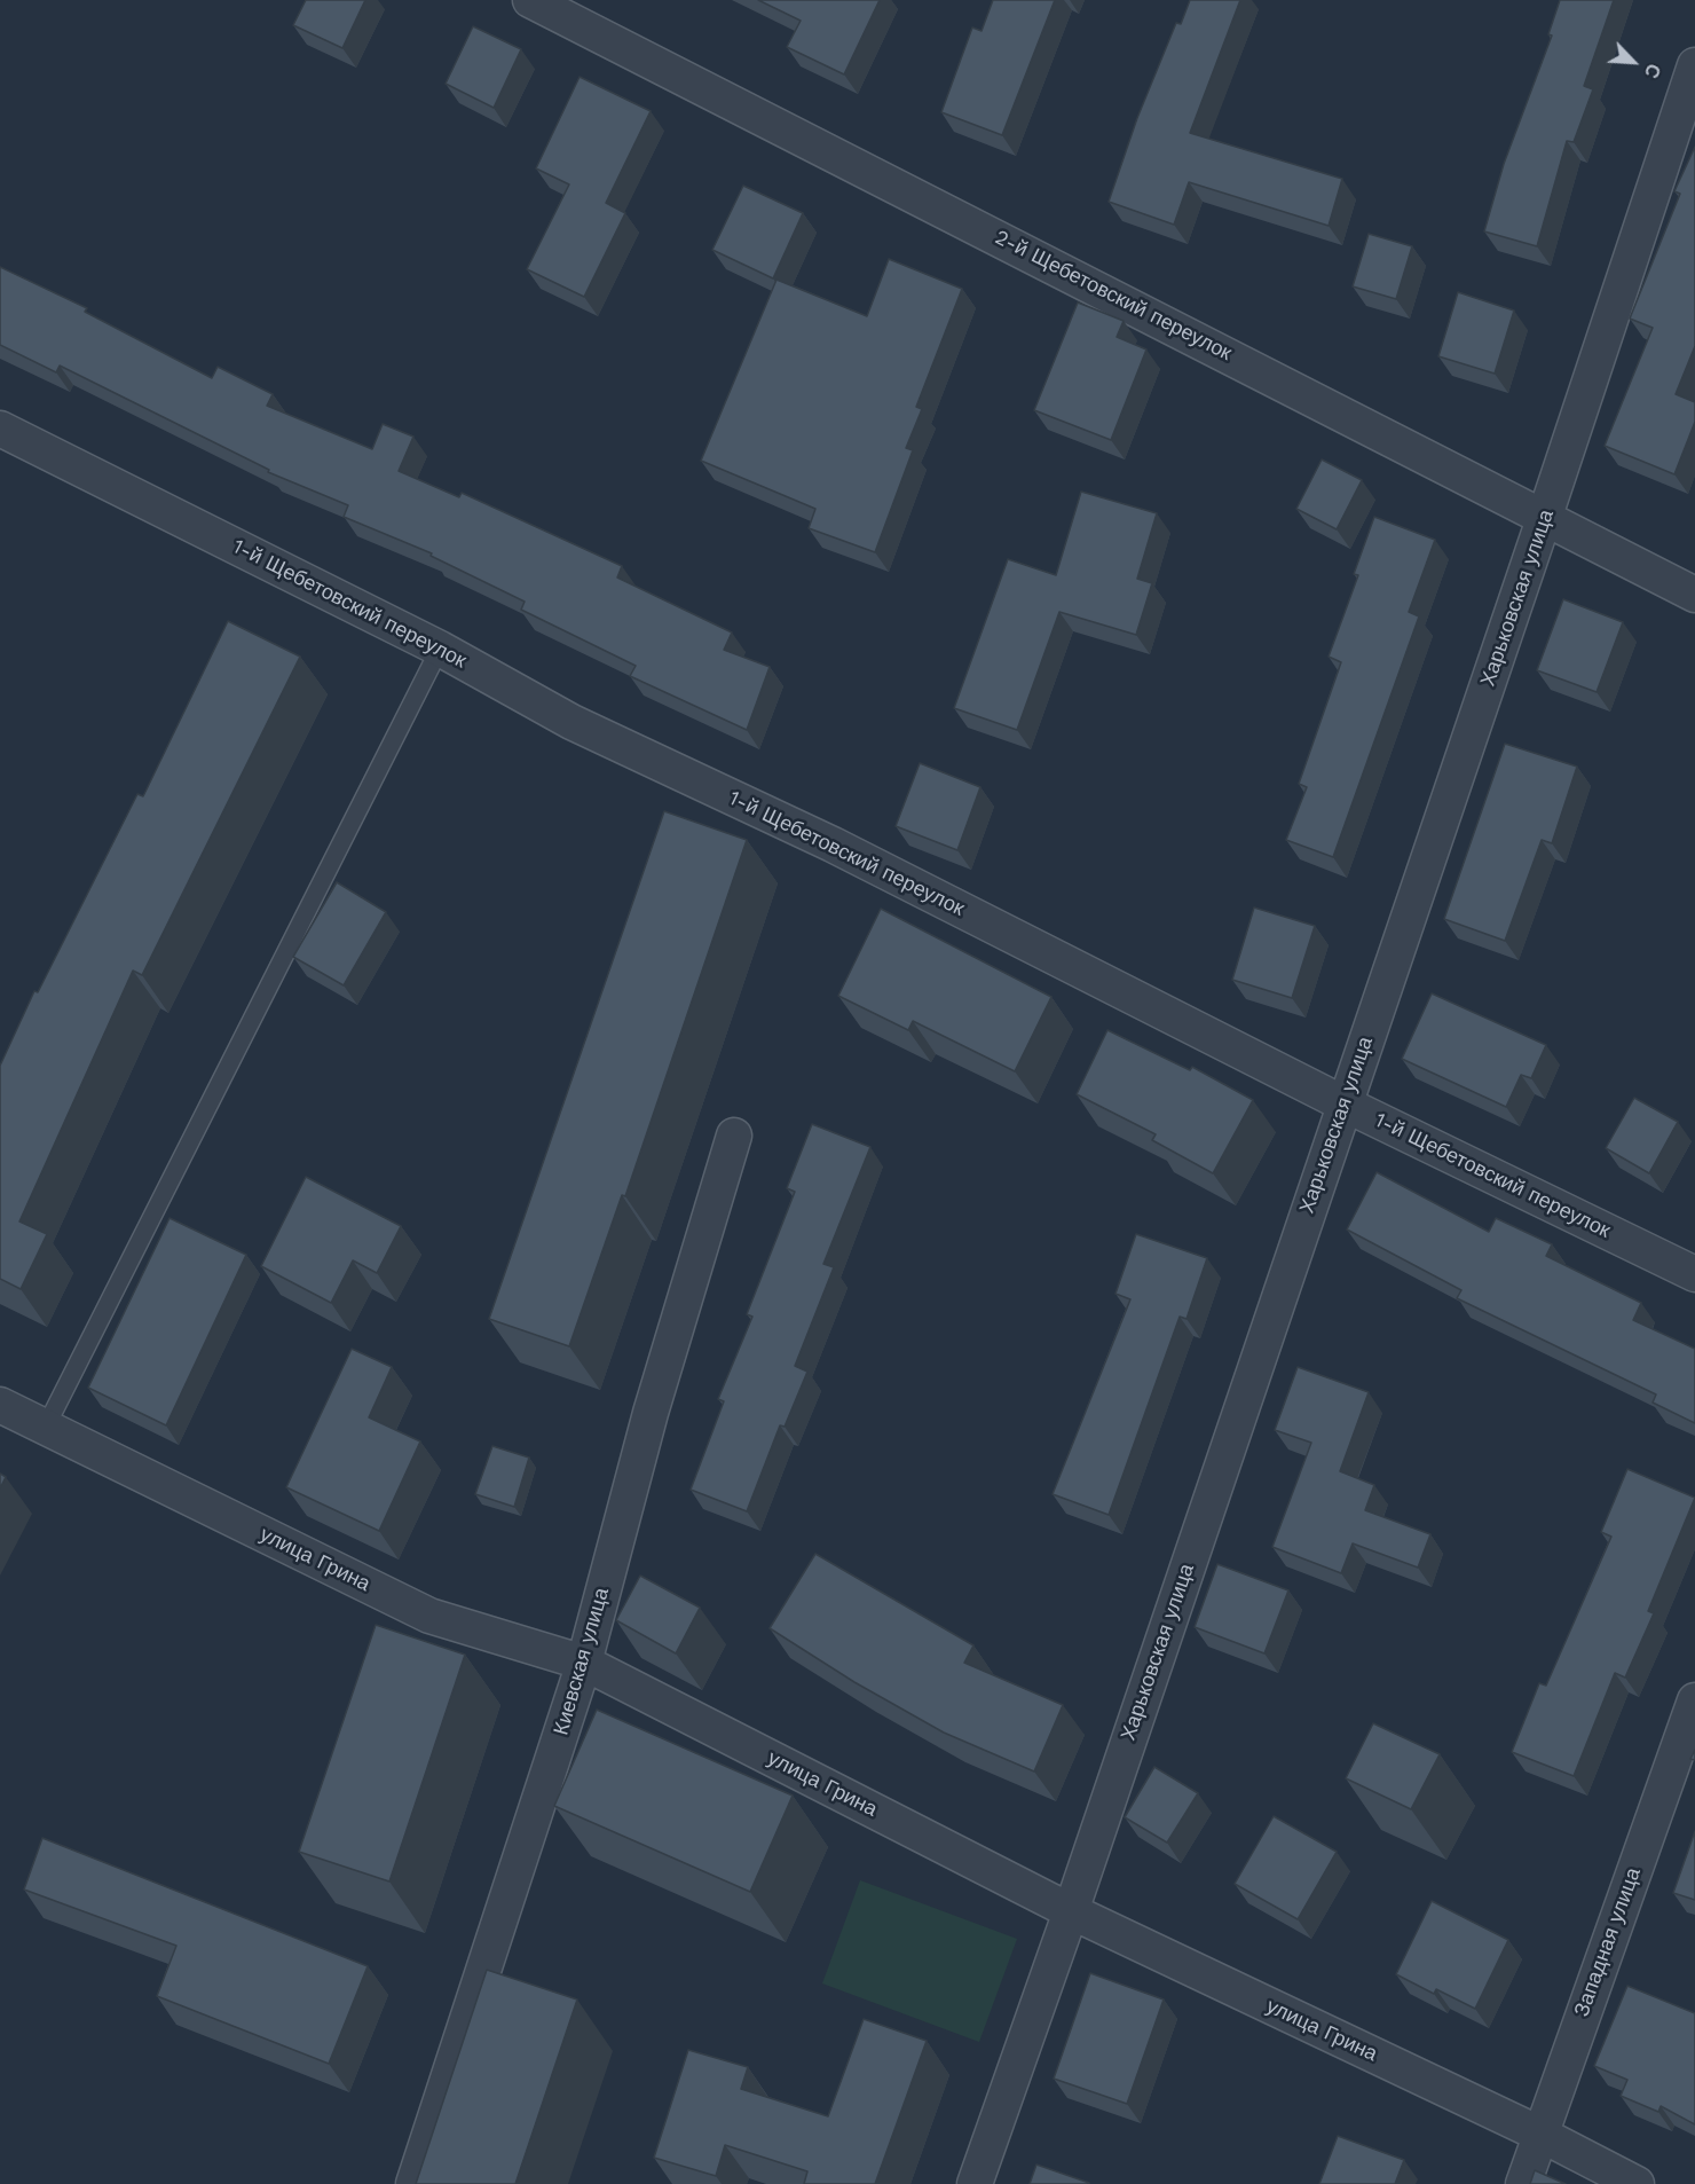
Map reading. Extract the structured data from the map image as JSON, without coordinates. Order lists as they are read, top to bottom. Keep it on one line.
{"streets":{"street":["2-й Щебетовский переулок","Харьковская улица","1-й Щебетовский переулок","улица Грина","Киевская улица","Западная улица"]},"crossings":[["2-й Щебетовский переулок","Харьковская улица"],["Харьковская улица","1-й Щебетовский переулок"],["Харьковская улица","улица Грина"],["улица Грина","Киевская улица"],["улица Грина","Западная улица"]],"north":"bottom right"}
